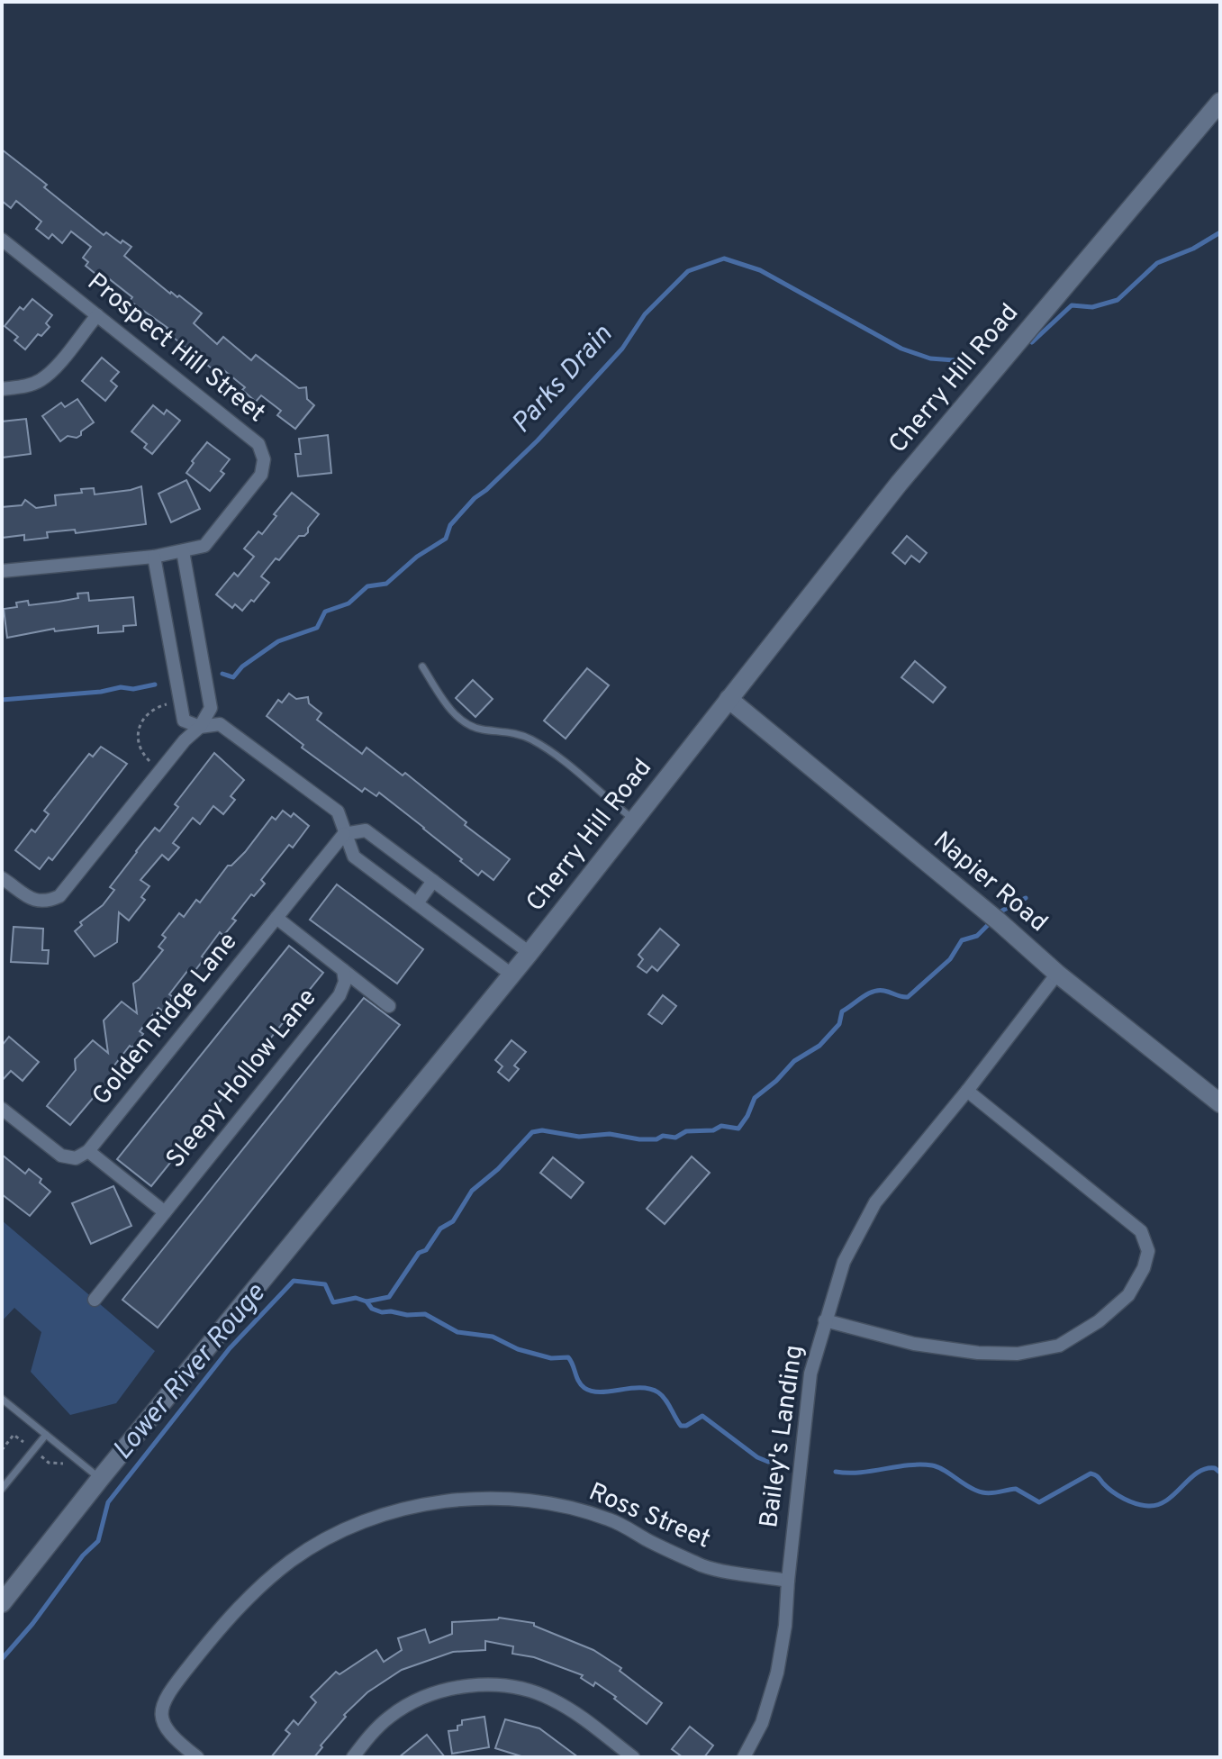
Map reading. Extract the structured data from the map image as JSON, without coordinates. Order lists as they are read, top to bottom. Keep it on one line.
{"streets":{"street":["Prospect Hill Street","Cherry Hill Road","Napier Road","Golden Ridge Lane","Sleepy Hollow Lane","Bailey's Landing","Ross Street"]},"crossings":[["Cherry Hill Road","Napier Road"],["Napier Road","Bailey's Landing"],["Golden Ridge Lane","Sleepy Hollow Lane"],["Bailey's Landing","Ross Street"]],"water":["Parks Drain","Lower River Rouge"]}
